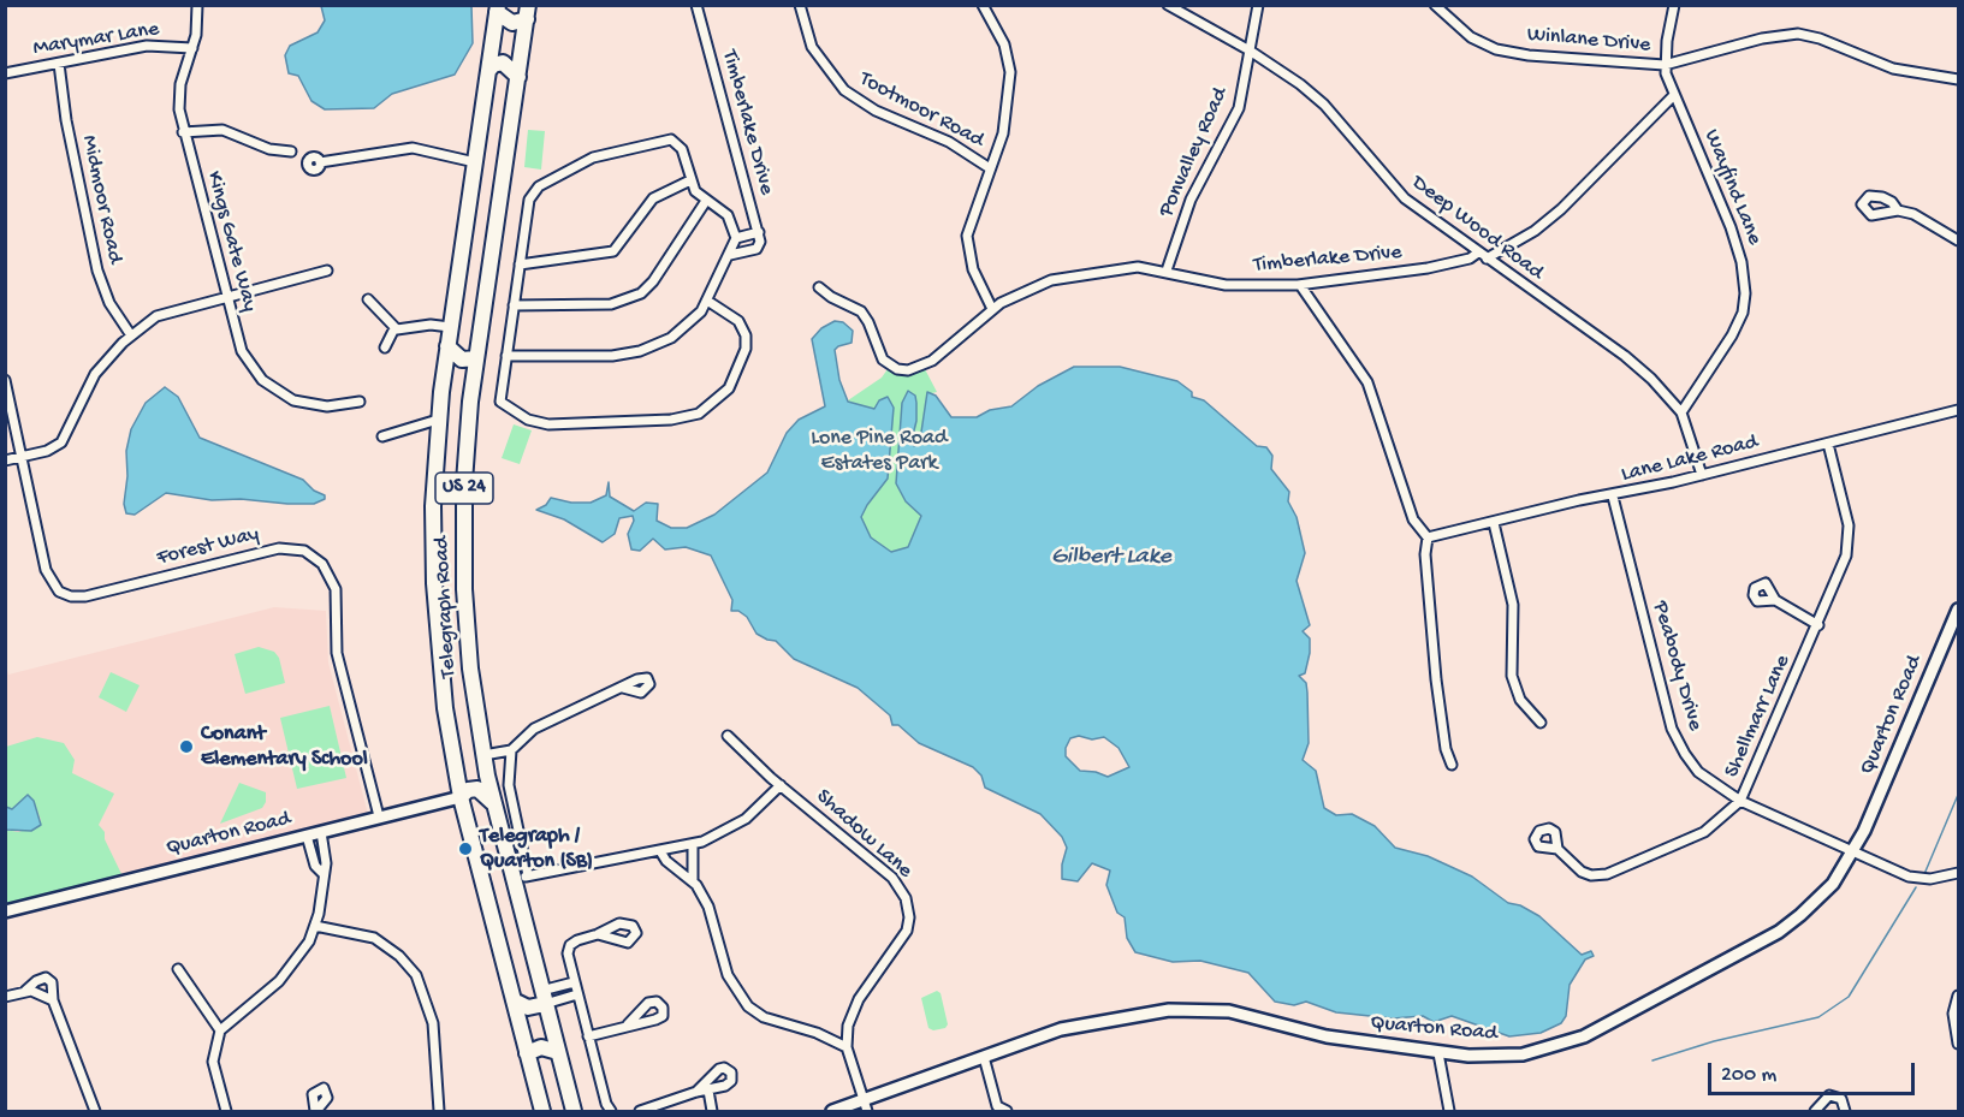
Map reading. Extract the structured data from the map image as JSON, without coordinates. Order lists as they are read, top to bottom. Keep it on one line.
{"streets":{"highway":["US 24","Telegraph Road"],"street":["Marymar Lane","Winlane Drive","Tootmoor Road","Timberlake Drive","Ponvalley Road","Wayfind Lane","Midmoor Road","Deep Wood Road","Kings Gate Way","Lane Lake Road","Forest Way","Peabody Drive","Quarton Road","Shellmarr Lane","Shadow Lane"]},"crossings":[["Marymar Lane","Midmoor Road"],["Marymar Lane","Kings Gate Way"],["Winlane Drive","Wayfind Lane"],["Timberlake Drive","Ponvalley Road"],["Timberlake Drive","Wayfind Lane"],["Timberlake Drive","Deep Wood Road"],["Ponvalley Road","Deep Wood Road"],["Wayfind Lane","Deep Wood Road"],["Deep Wood Road","Lane Lake Road"],["Lane Lake Road","Peabody Drive"],["Lane Lake Road","Shellmarr Lane"],["Forest Way","Quarton Road"],["Telegraph Road","Quarton Road"],["Peabody Drive","Quarton Road"],["Peabody Drive","Shellmarr Lane"]],"water":["Gilbert Lake"],"parks":["Lone Pine Road Estates Park"],"places":["Conant Elementary School","Telegraph / Quarton (SB)"],"scale_bar":"200 m"}
